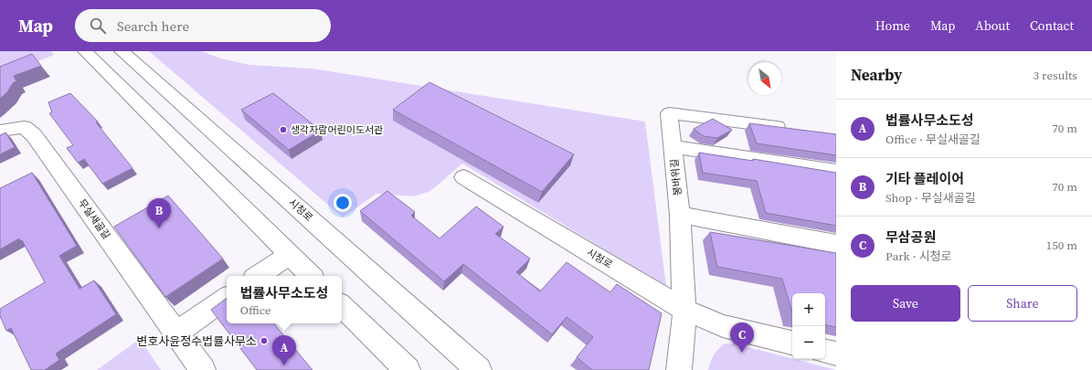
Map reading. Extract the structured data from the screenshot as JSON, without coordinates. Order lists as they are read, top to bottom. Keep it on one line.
{"streets":{"street":["봉바위길","시청로","무실새골길"]},"crossings":[["봉바위길","시청로"]],"places":["생각자람어린이도서관","변호사윤정수법률사무소"],"north":"bottom right","page":{"header":"Map","search":"Search here","nav":["Home","Map","About","Contact"],"heading":["Nearby","3 results"],"list":[{"mark":"A","name":"법률사무소도성","note":"Office · 무실새골길","value":"70 m"},{"mark":"B","name":"기타 플레이어","note":"Shop · 무실새골길","value":"70 m"},{"mark":"C","name":"무삼공원","note":"Park · 시청로","value":"150 m"}],"pins":["B","C","A"],"buttons":["Save","Share"],"popup":["법률사무소도성","Office"],"map_buttons":["+","−"]}}
